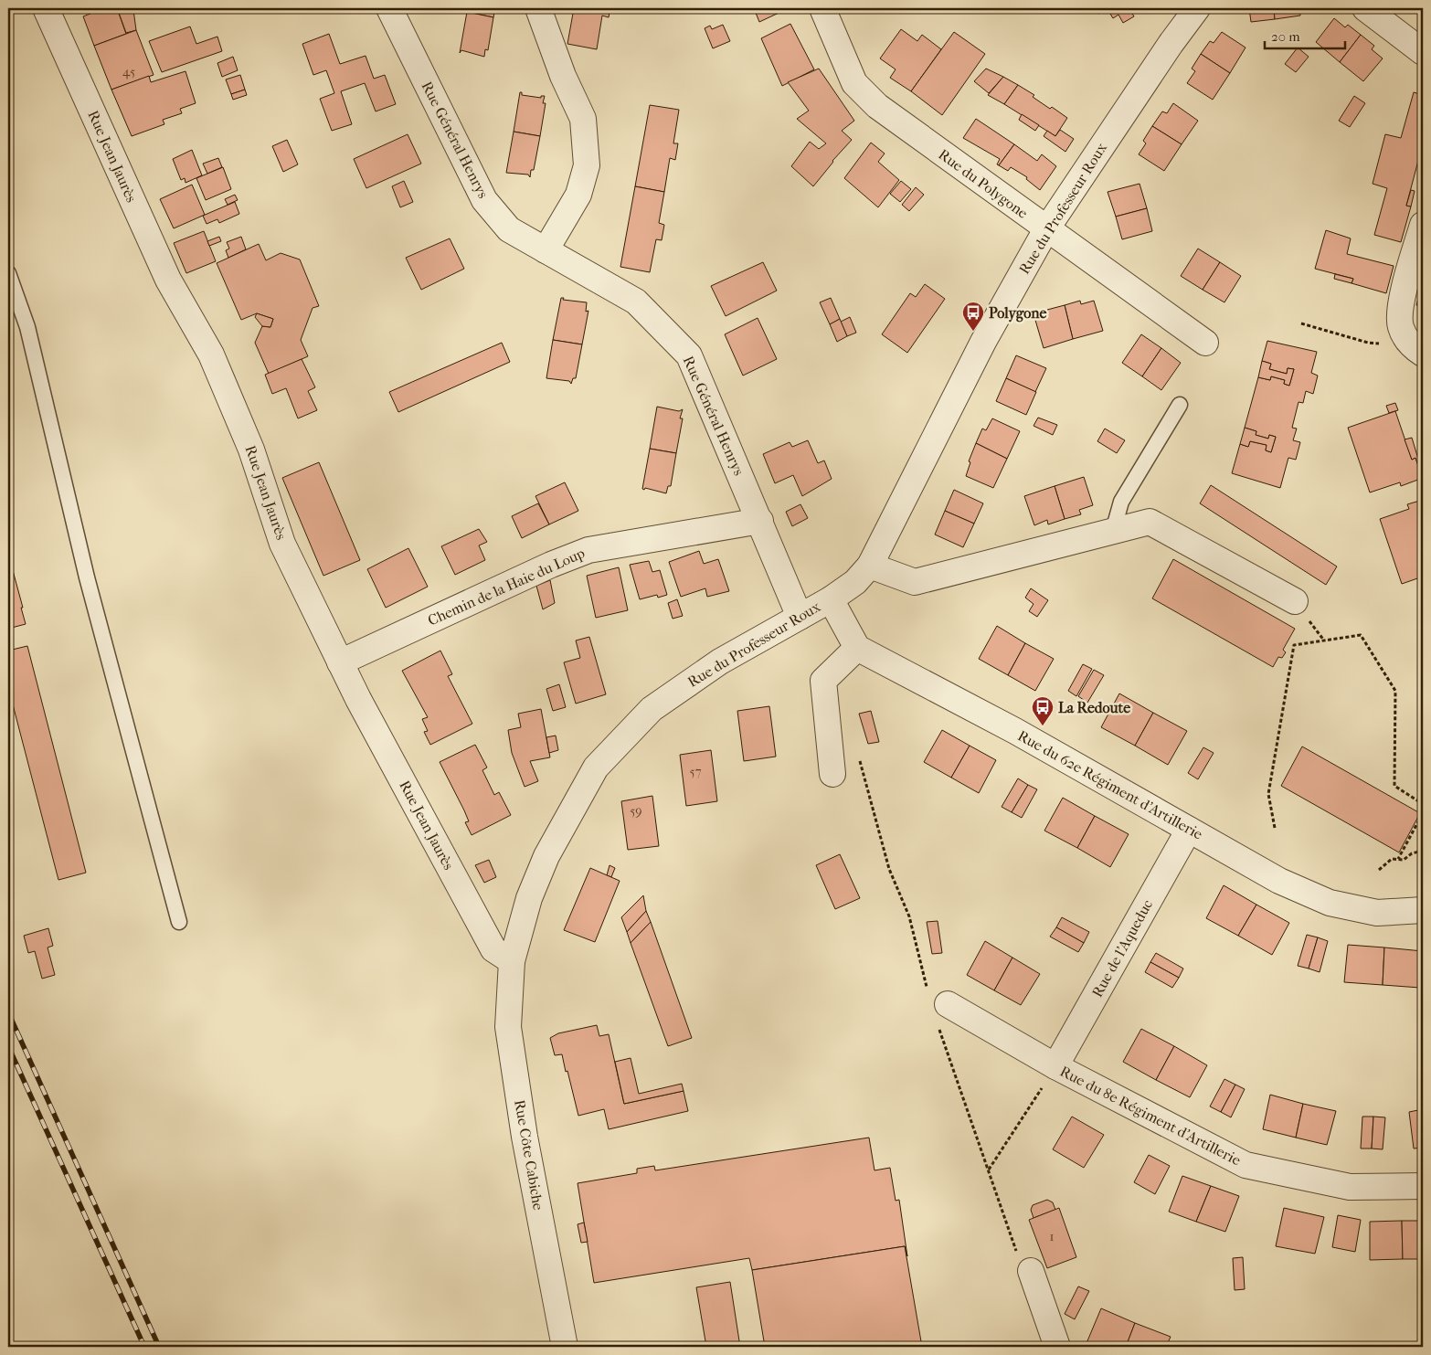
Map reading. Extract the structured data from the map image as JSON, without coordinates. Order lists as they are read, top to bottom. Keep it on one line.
{"streets":{"street":["Rue Général Henrys","Rue Jean Jaurès","Rue du Polygone","Rue du Professeur Roux","Chemin de la Haie du Loup","Rue du 62e Régiment d'Artillerie","Rue de l'Aqueduc","Rue du 8e Régiment d'Artillerie","Rue Côte Cabiche"]},"crossings":[["Rue Général Henrys","Rue du Professeur Roux"],["Rue Général Henrys","Chemin de la Haie du Loup"],["Rue Jean Jaurès","Rue du Professeur Roux"],["Rue Jean Jaurès","Chemin de la Haie du Loup"],["Rue Jean Jaurès","Rue Côte Cabiche"],["Rue du Polygone","Rue du Professeur Roux"],["Rue du Professeur Roux","Rue Côte Cabiche"],["Rue du 62e Régiment d'Artillerie","Rue de l'Aqueduc"],["Rue de l'Aqueduc","Rue du 8e Régiment d'Artillerie"]],"places":{"bus stop":["Polygone","La Redoute"]},"house_numbers":["45","57","59","1"],"scale_bar":"20 m"}
